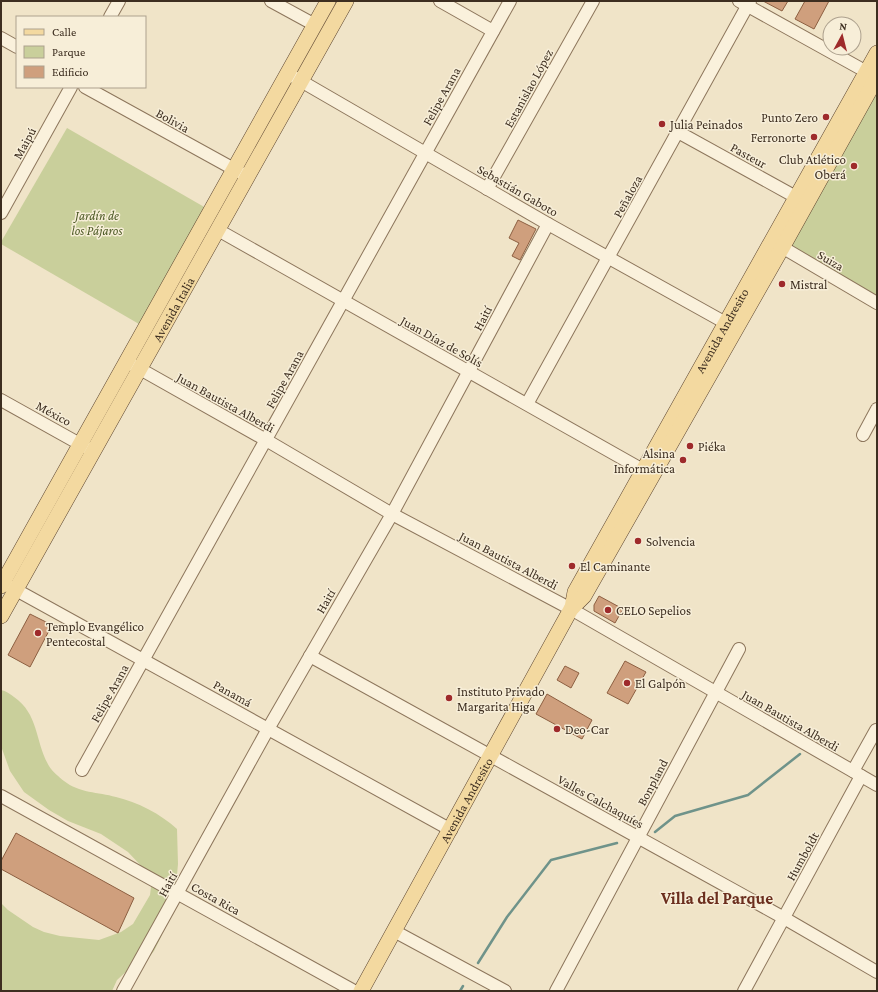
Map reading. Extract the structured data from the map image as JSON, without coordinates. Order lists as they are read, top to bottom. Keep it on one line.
{"streets":{"main road":["Avenida Italia","Avenida Andresito"],"street":["Estanislao López","Felipe Arana","Bolivia","Maipú","Pasteur","Sebastián Gaboto","Peñaloza","Suiza","Haití","Juan Díaz de Solís","Juan Bautista Alberdi","México","Panamá","Bonpland","Valles Calchaquíes","Humboldt","Costa Rica"]},"crossings":[["Estanislao López","Sebastián Gaboto"],["Felipe Arana","Sebastián Gaboto"],["Felipe Arana","Juan Díaz de Solís"],["Felipe Arana","Juan Bautista Alberdi"],["Felipe Arana","Panamá"],["Bolivia","Avenida Italia"],["Pasteur","Peñaloza"],["Pasteur","Avenida Andresito"],["Sebastián Gaboto","Peñaloza"],["Sebastián Gaboto","Avenida Italia"],["Sebastián Gaboto","Haití"],["Sebastián Gaboto","Avenida Andresito"],["Peñaloza","Juan Díaz de Solís"],["Suiza","Avenida Andresito"],["Avenida Italia","Juan Díaz de Solís"],["Avenida Italia","Juan Bautista Alberdi"],["Avenida Italia","México"],["Avenida Italia","Panamá"],["Haití","Juan Díaz de Solís"],["Haití","Juan Bautista Alberdi"],["Haití","Panamá"],["Haití","Valles Calchaquíes"],["Haití","Costa Rica"],["Avenida Andresito","Juan Díaz de Solís"],["Avenida Andresito","Juan Bautista Alberdi"],["Avenida Andresito","Panamá"],["Avenida Andresito","Valles Calchaquíes"],["Juan Bautista Alberdi","Bonpland"],["Juan Bautista Alberdi","Humboldt"],["Bonpland","Valles Calchaquíes"],["Valles Calchaquíes","Humboldt"]],"districts":["Villa del Parque"],"parks":["Jardín de los Pájaros"],"places":["Punto Zero","Julia Peinados","Ferronorte","Club Atlético Oberá","Mistral","Piéka","Alsina Informática","Solvencia","El Caminante","CELO Sepelios","Templo Evangélico Pentecostal","El Galpón","Instituto Privado Margarita Higa","Deo-Car"],"legend":["Calle","Parque","Edificio"],"north":"top"}
